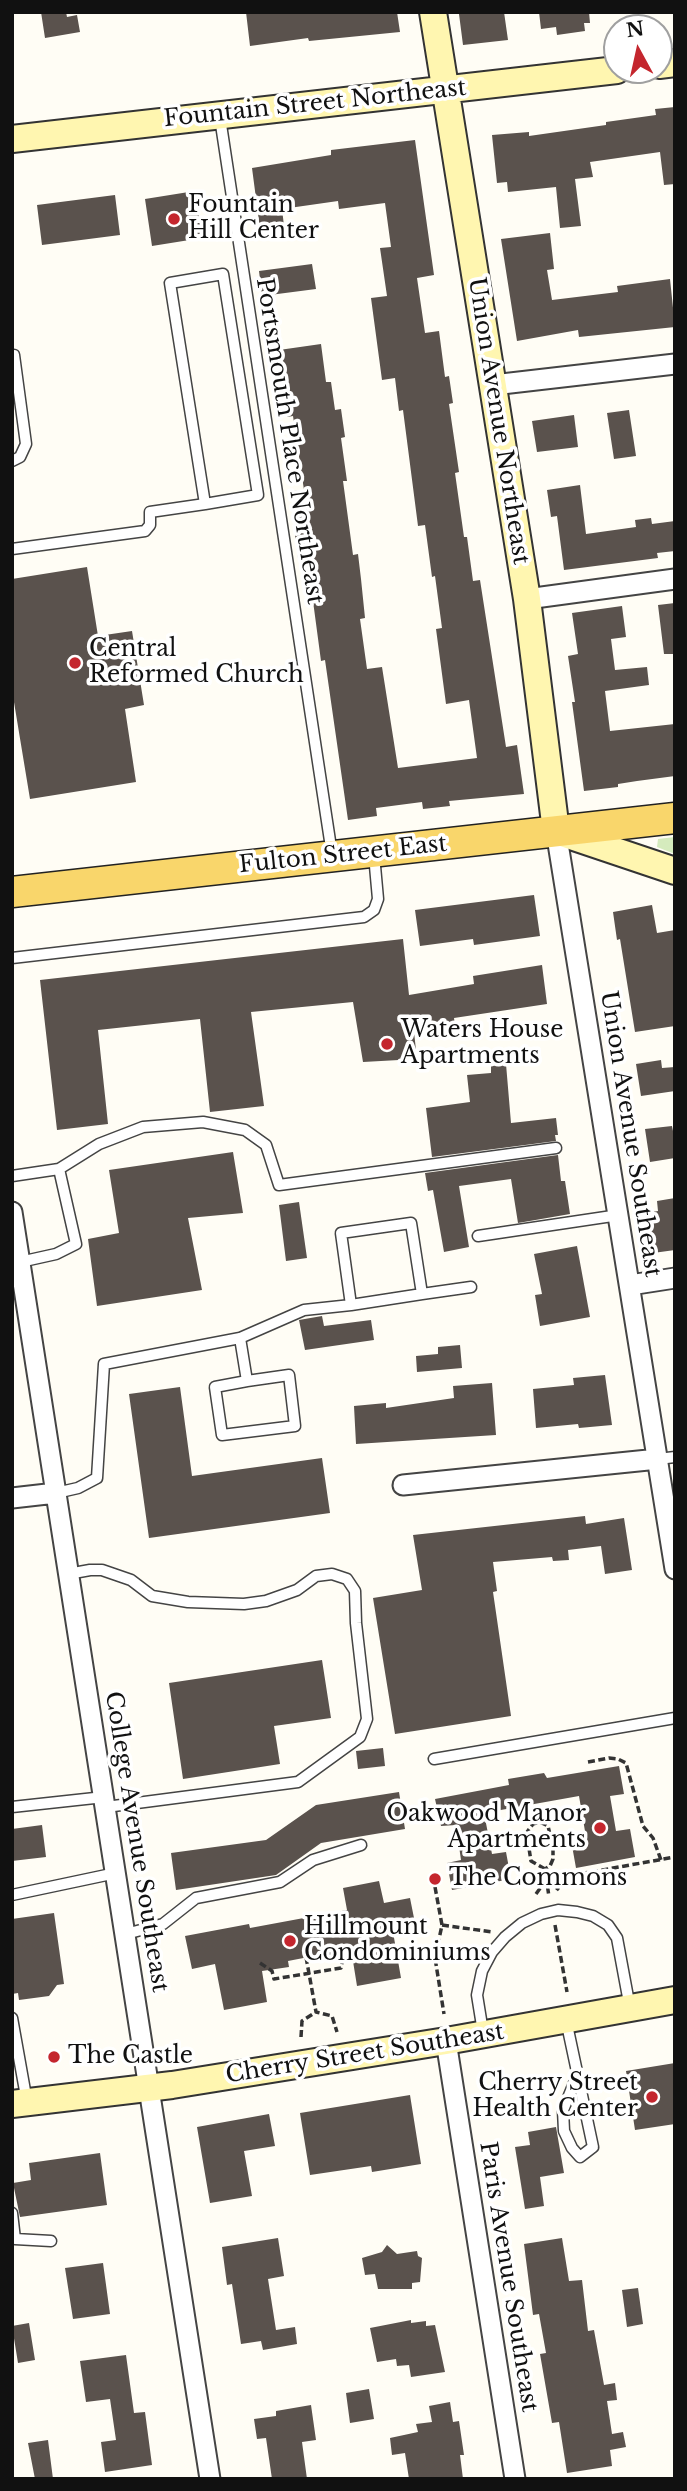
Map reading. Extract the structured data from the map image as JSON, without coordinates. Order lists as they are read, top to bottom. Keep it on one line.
{"streets":{"main road":["Fulton Street East"],"street":["Fountain Street Northeast","Union Avenue Northeast","Union Avenue Southeast","College Avenue Southeast","Cherry Street Southeast","Paris Avenue Southeast"],"lane":["Portsmouth Place Northeast"]},"crossings":[["Fountain Street Northeast","Union Avenue Northeast"],["Fountain Street Northeast","Portsmouth Place Northeast"],["Union Avenue Northeast","Fulton Street East"],["Union Avenue Northeast","Union Avenue Southeast"],["Portsmouth Place Northeast","Fulton Street East"],["Fulton Street East","Union Avenue Southeast"],["College Avenue Southeast","Cherry Street Southeast"],["Cherry Street Southeast","Paris Avenue Southeast"]],"places":["Fountain Hill Center","Central Reformed Church","Waters House Apartments","Oakwood Manor Apartments","The Commons","Hillmount Condominiums","The Castle","Cherry Street Health Center"],"north":"top"}
